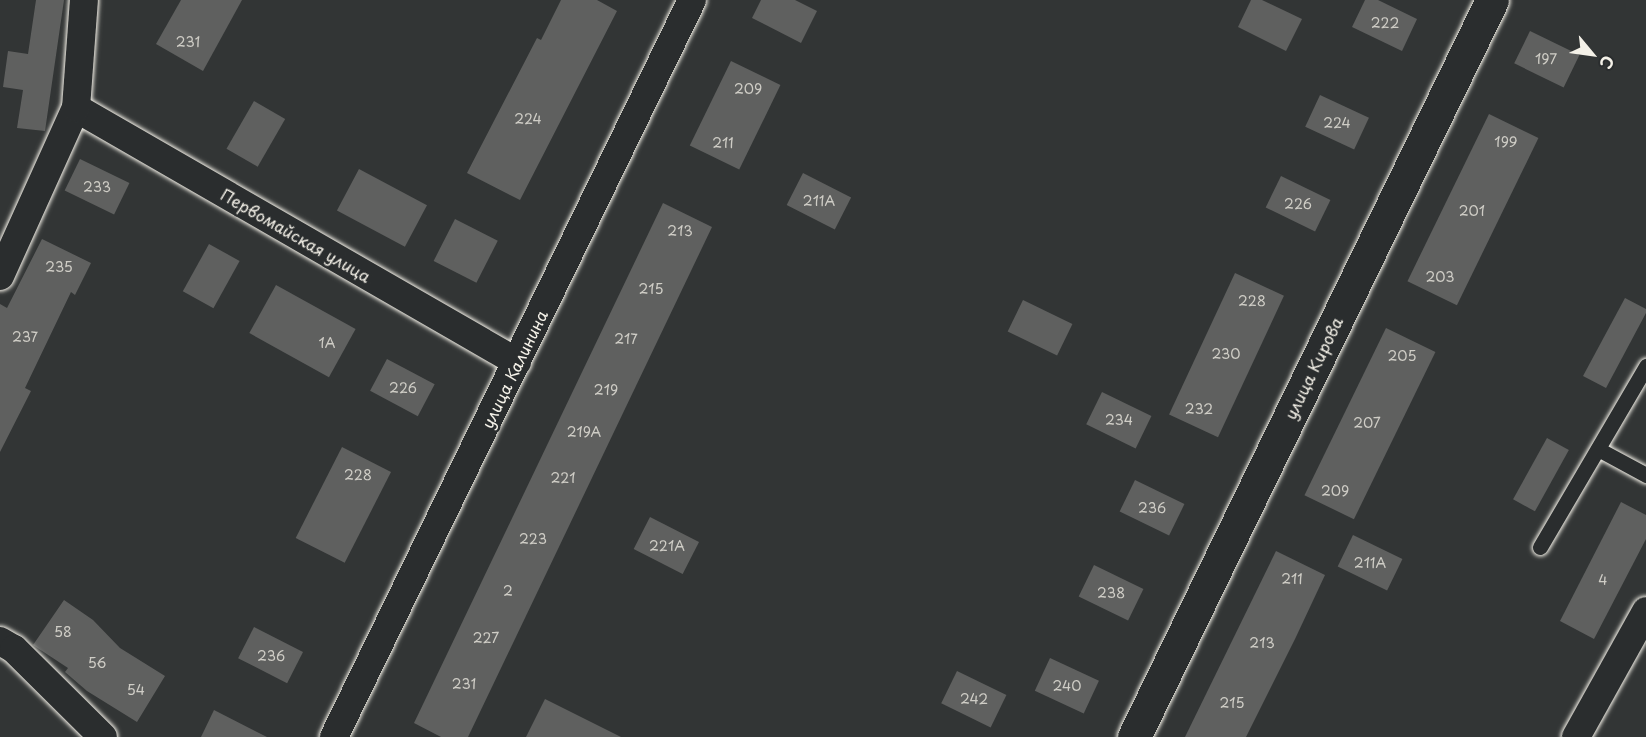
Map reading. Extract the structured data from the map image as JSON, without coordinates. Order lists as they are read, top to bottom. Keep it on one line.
{"streets":{"street":["Первомайская улица","улица Кирова","улица Калинина"]},"crossings":[["Первомайская улица","улица Калинина"]],"house_numbers":["222","231","197","209","224","224","199","211","233","211А","226","201","213","235","203","215","228","237","217","1А","230","205","226","219","232","234","207","219А","228","221","209","236","223","221А","211А","211","4","2","238","58","227","213","236","56","231","240","54","242","215"],"north":"bottom right"}
